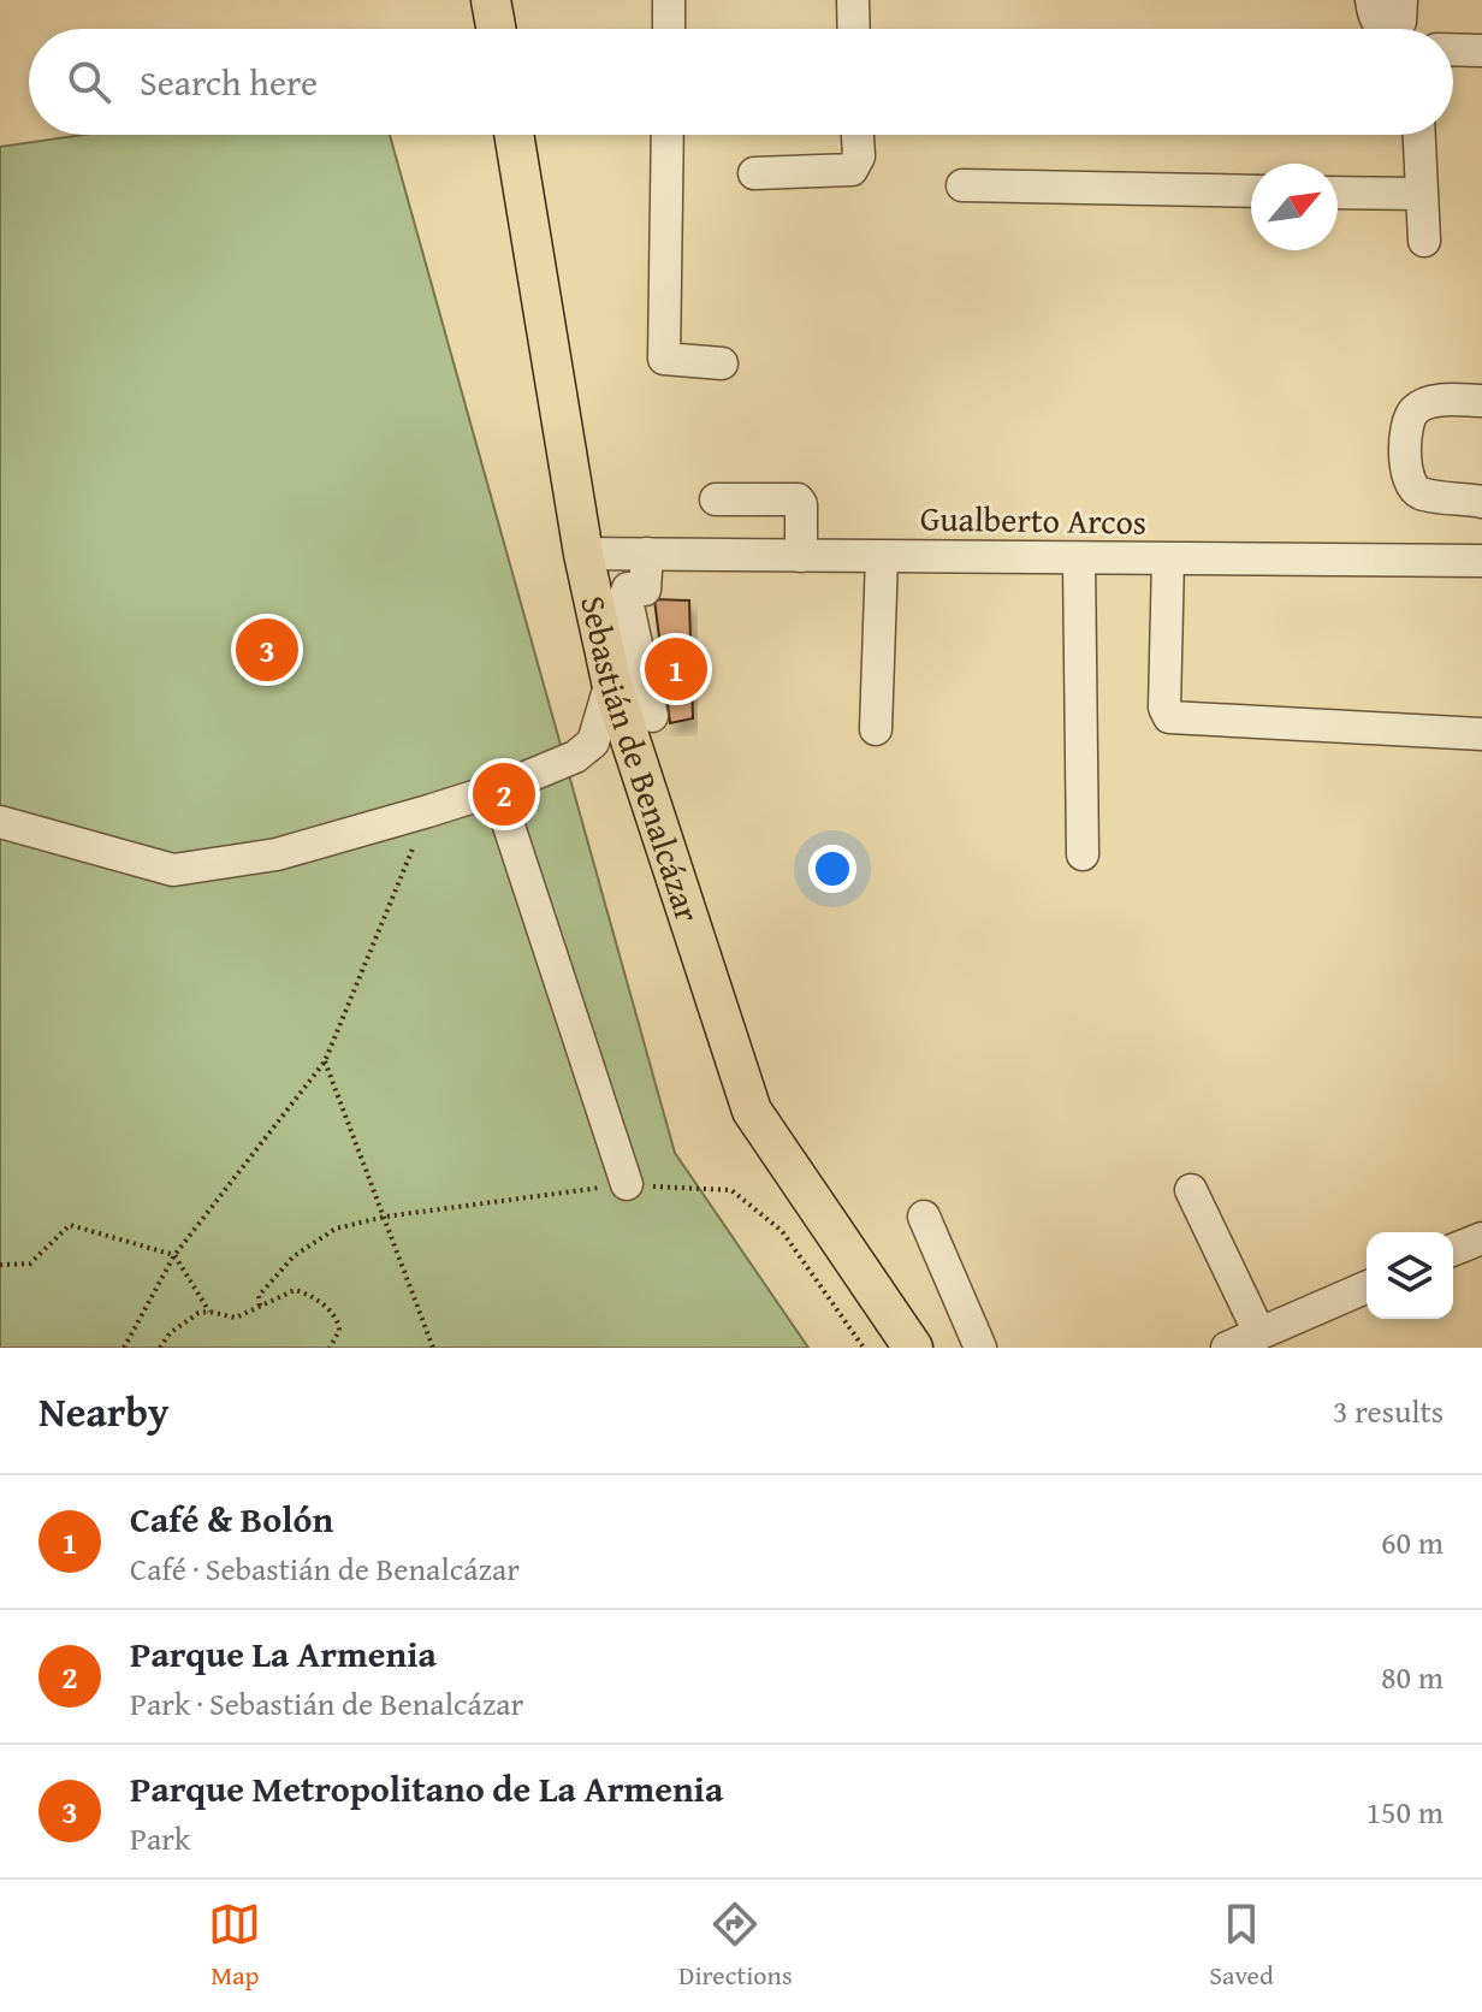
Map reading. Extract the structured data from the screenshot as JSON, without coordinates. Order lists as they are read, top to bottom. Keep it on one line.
{"streets":{"main road":["Sebastián de Benalcázar"],"street":["Gualberto Arcos"]},"crossings":[["Gualberto Arcos","Sebastián de Benalcázar"]],"north":"top right","page":{"search":"Search here","pins":["3","1","2"],"heading":["Nearby","3 results"],"list":[{"mark":"1","name":"Café & Bolón","note":"Café · Sebastián de Benalcázar","value":"60 m"},{"mark":"2","name":"Parque La Armenia","note":"Park · Sebastián de Benalcázar","value":"80 m"},{"mark":"3","name":"Parque Metropolitano de La Armenia","note":"Park","value":"150 m"}],"nav":["Map","Directions","Saved"]}}
